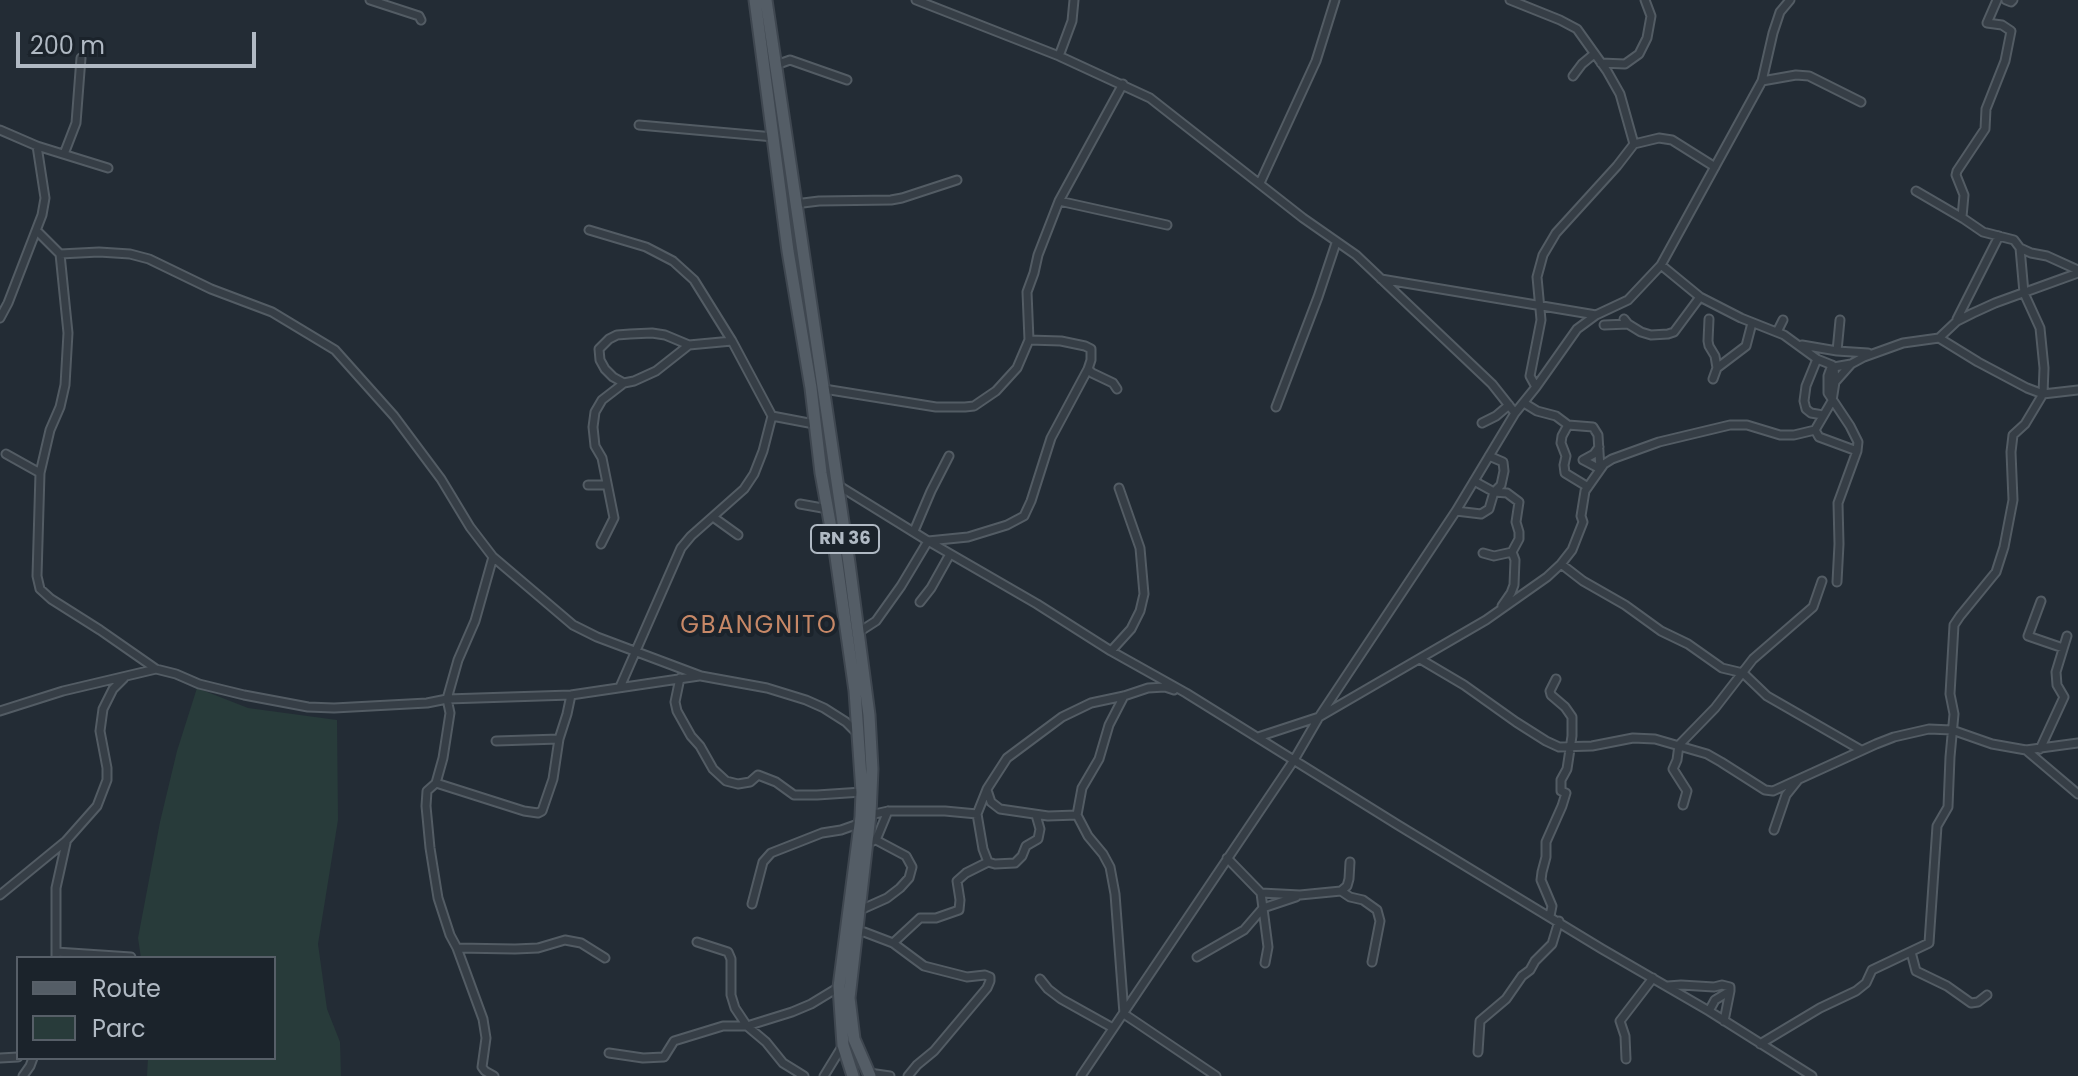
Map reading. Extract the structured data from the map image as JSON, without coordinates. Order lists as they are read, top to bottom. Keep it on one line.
{"streets":{"main road":["RN 36"]},"districts":["GBANGNITO"],"legend":["Route","Parc"],"scale_bar":"200 m"}
